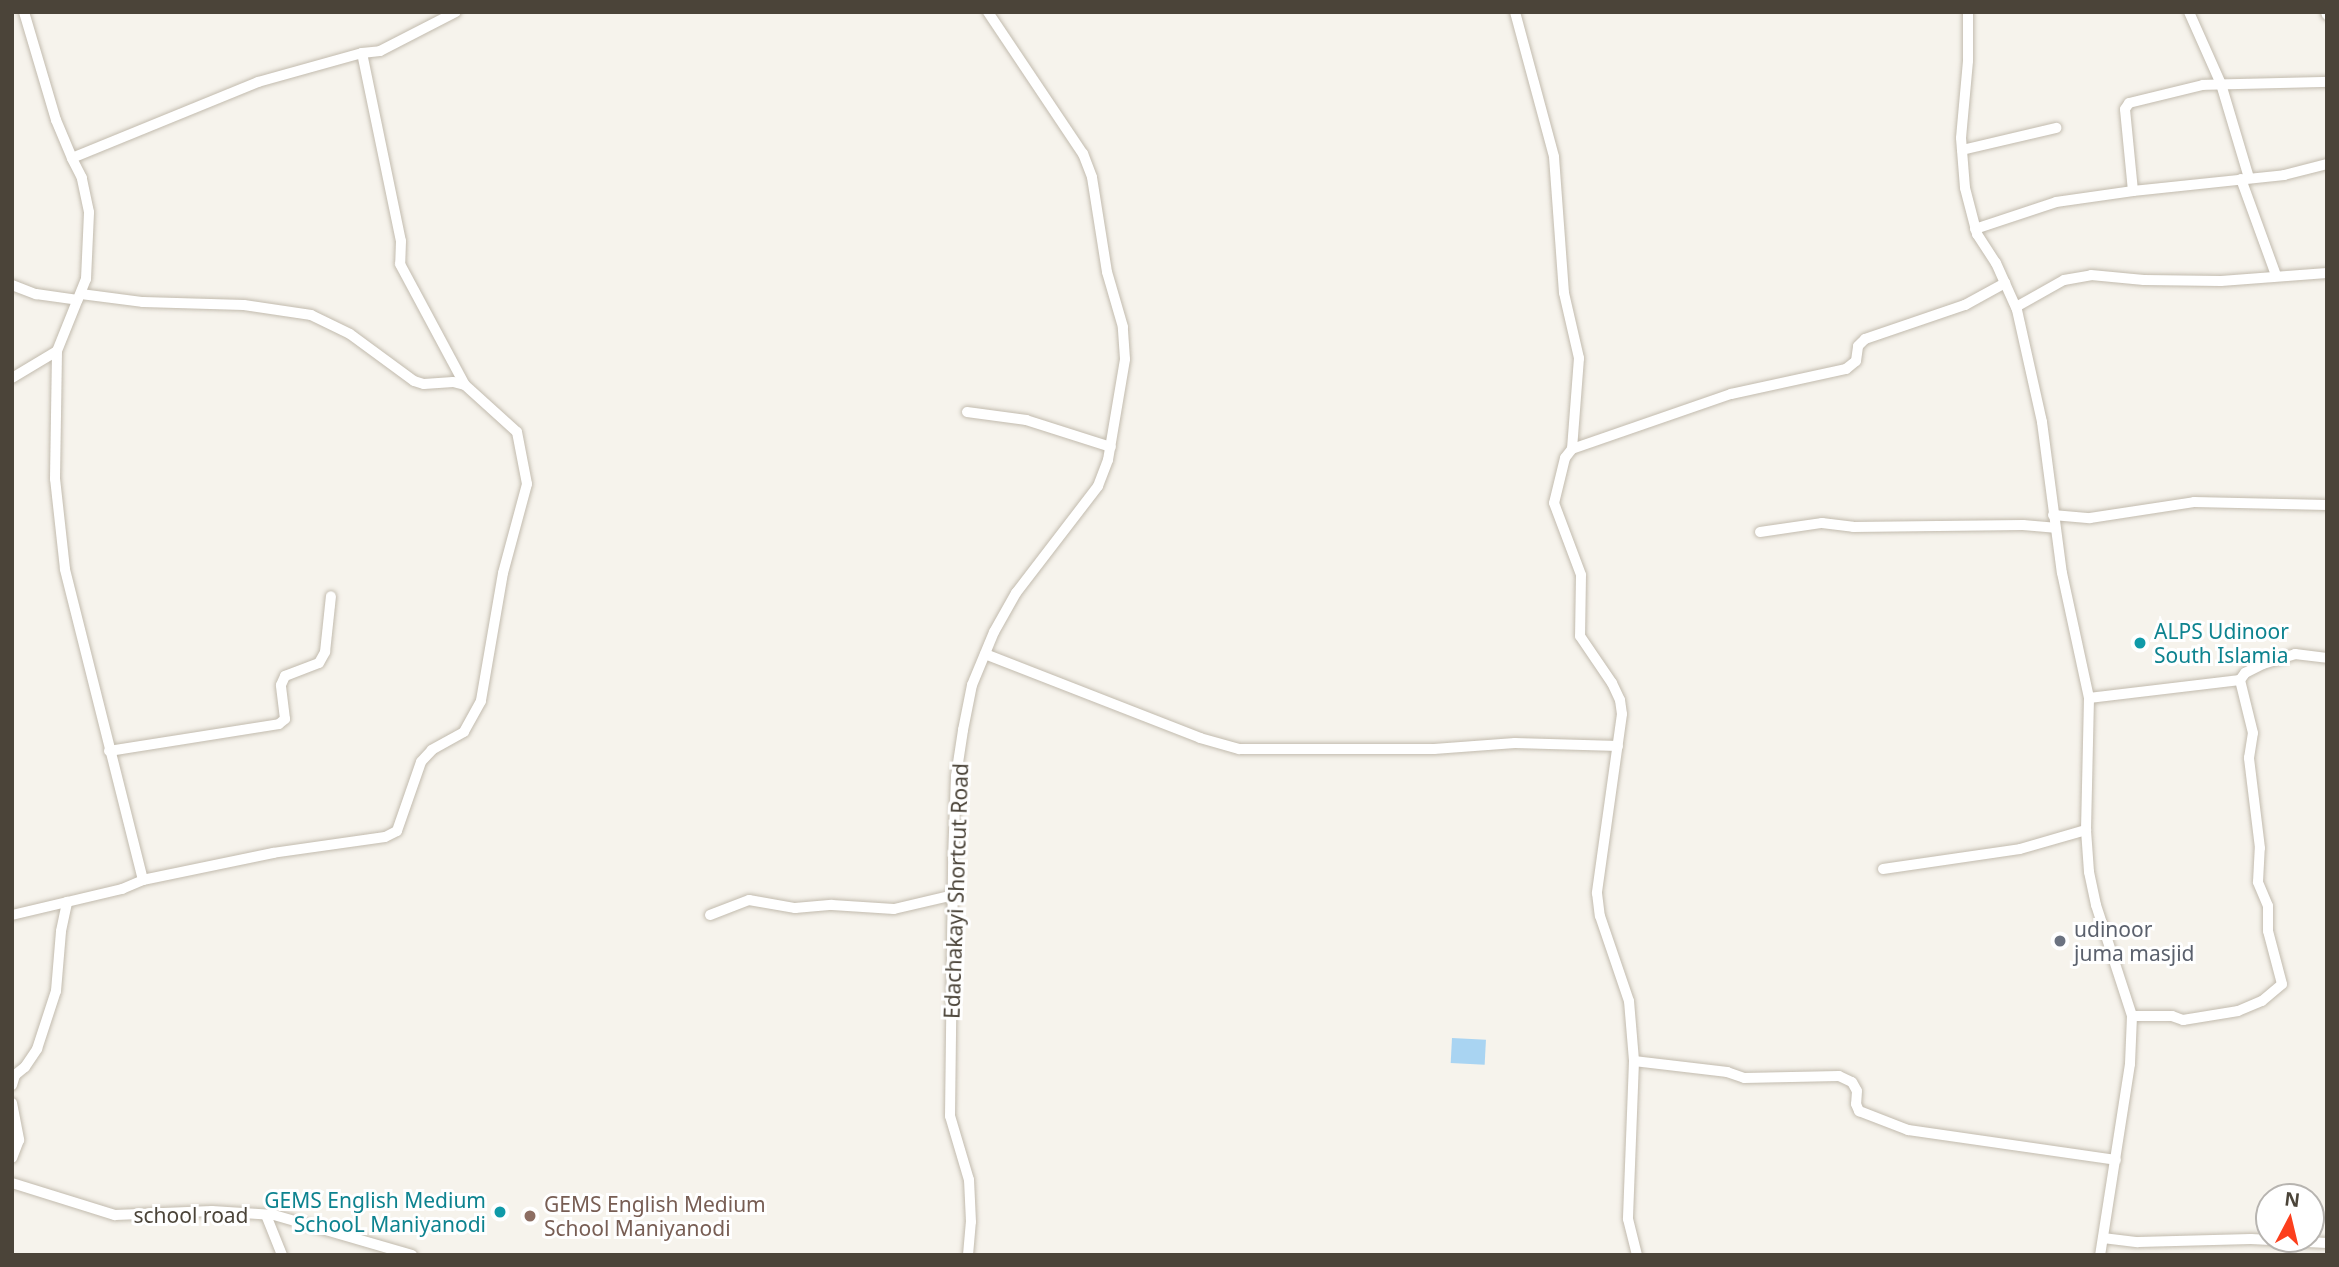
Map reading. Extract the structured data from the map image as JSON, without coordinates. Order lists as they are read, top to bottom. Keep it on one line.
{"streets":{"street":["Edachakayi Shortcut Road","school road"]},"places":["ALPS Udinoor South Islamia","udinoor juma masjid","GEMS English Medium SchooL Maniyanodi","GEMS English Medium School Maniyanodi"],"north":"top"}
